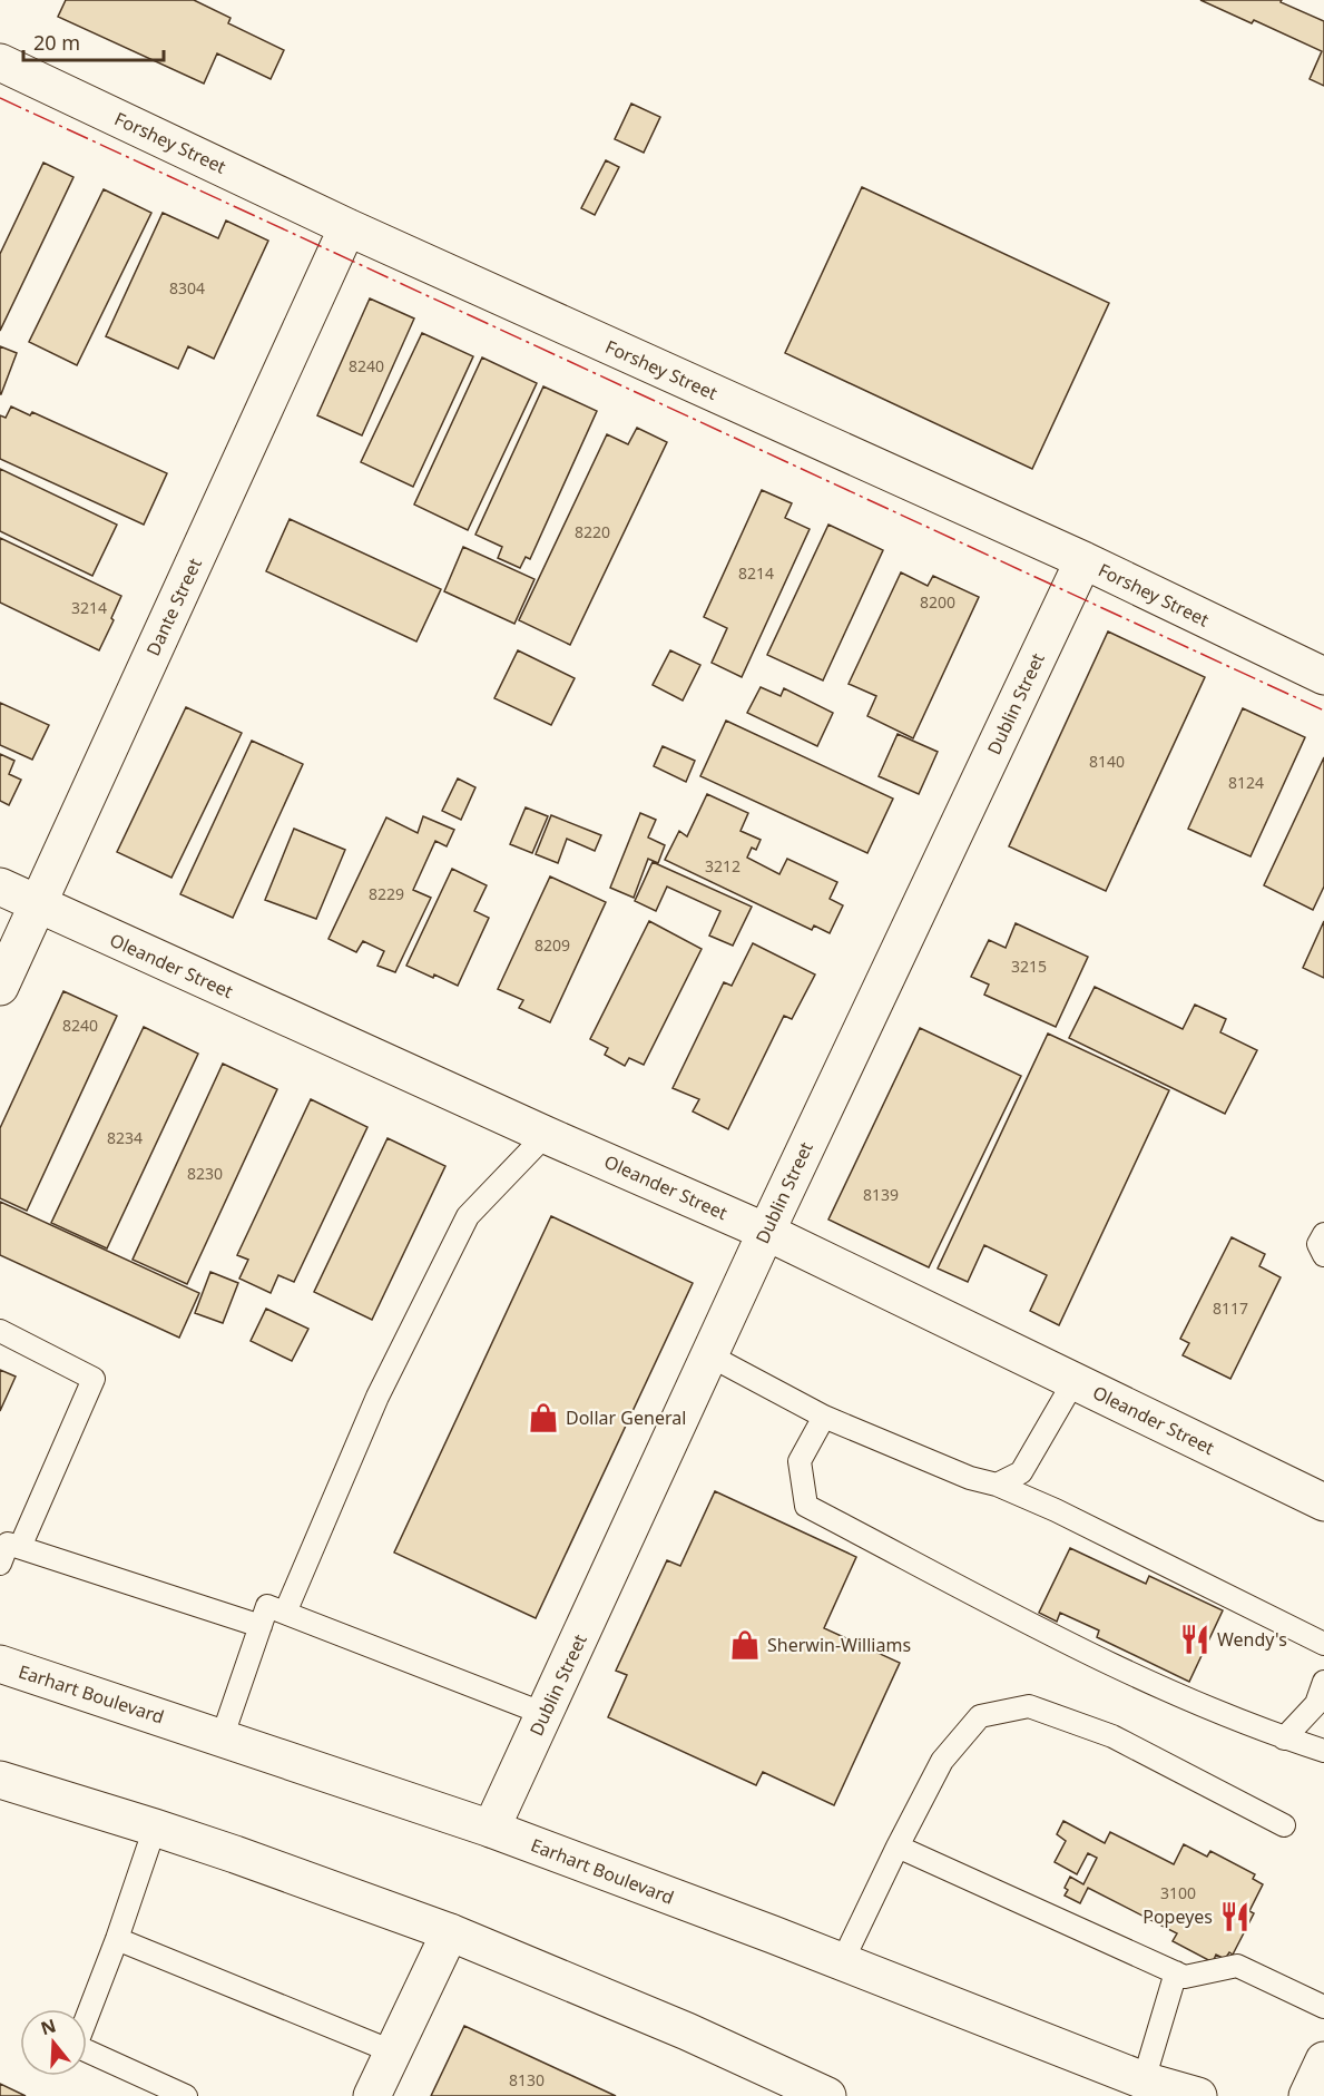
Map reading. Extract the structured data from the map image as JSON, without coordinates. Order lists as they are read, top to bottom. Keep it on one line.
{"streets":{"street":["Forshey Street","Dante Street","Dublin Street","Oleander Street","Earhart Boulevard"]},"crossings":[["Forshey Street","Dante Street"],["Forshey Street","Dublin Street"],["Dante Street","Oleander Street"],["Dublin Street","Oleander Street"],["Dublin Street","Earhart Boulevard"]],"places":{"shop":["Dollar General","Sherwin-Williams"],"restaurant":["Wendy's","Popeyes"]},"house_numbers":["8304","8240","8220","8214","8200","3214","8140","8124","3212","8229","8209","3215","8240","8234","8230","8139","8117","3100","8130"],"scale_bar":"20 m","north":"top"}
